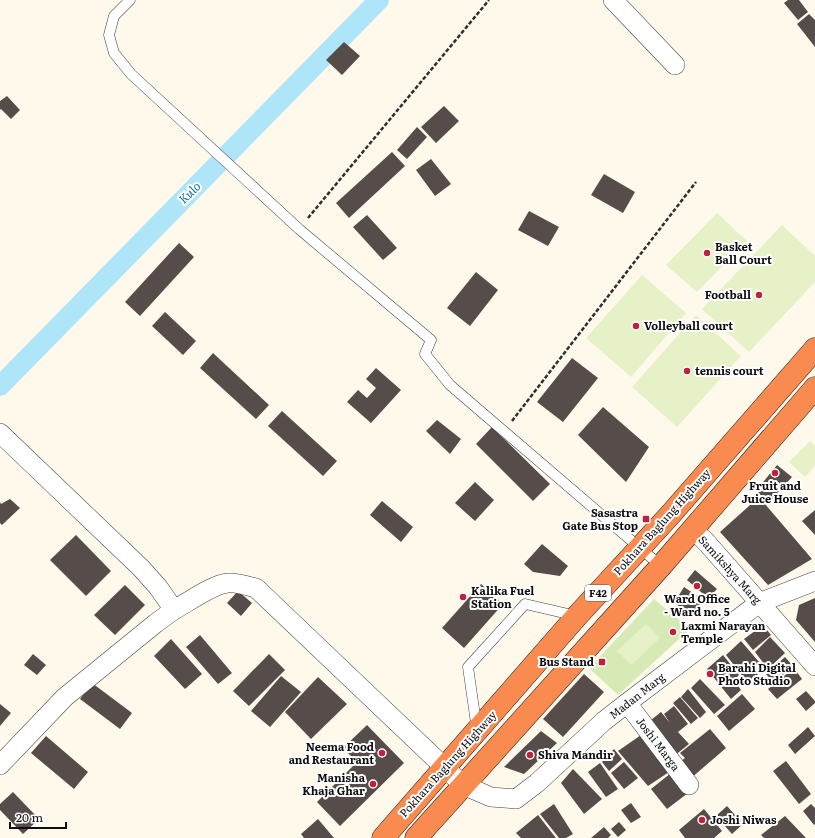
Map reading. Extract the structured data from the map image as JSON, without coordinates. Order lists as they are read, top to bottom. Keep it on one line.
{"streets":{"highway":["Pokhara Baglung Highway","F42"],"street":["Samikshya Marg","Madan Marg","Joshi Marga"]},"crossings":[["Samikshya Marg","F42"],["Samikshya Marg","Madan Marg"],["F42","Madan Marg"],["Madan Marg","Joshi Marga"]],"water":["Kulo"],"places":{"other":["Basket Ball Court","Football","Volleyball court","tennis court","Fruit and Juice House","Ward Office - Ward no. 5","Kalika Fuel Station","Laxmi Narayan Temple","Barahi Digital Photo Studio","Neema Food and Restaurant","Shiva Mandir","Manisha Khaja Ghar","Joshi Niwas"],"transit":["Sasastra Gate Bus Stop","Bus Stand"]},"scale_bar":"20 m"}
